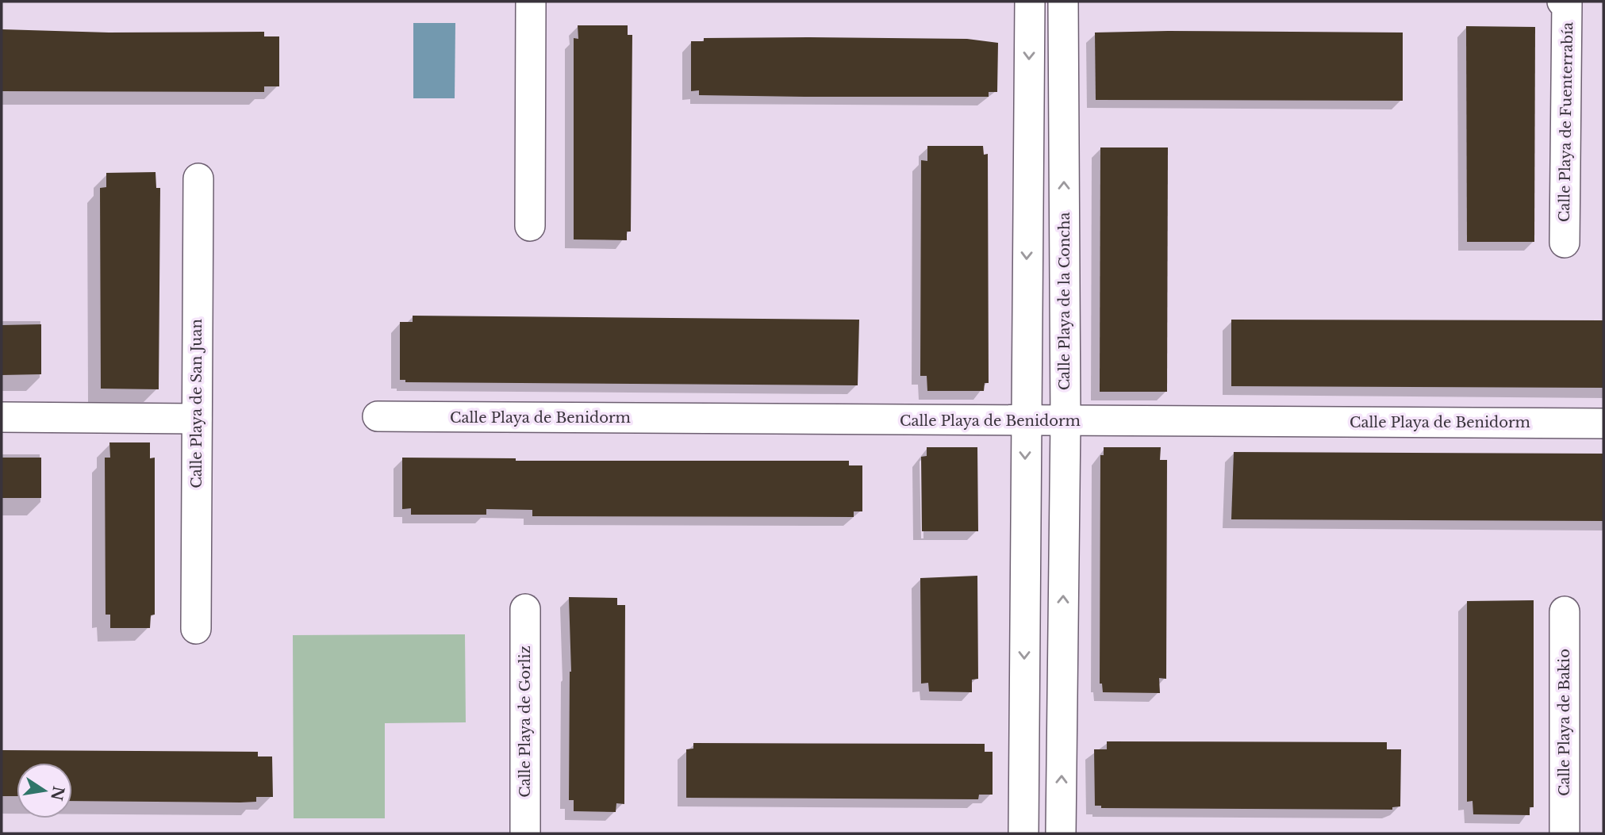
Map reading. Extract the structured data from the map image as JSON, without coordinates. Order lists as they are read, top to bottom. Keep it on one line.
{"streets":{"street":["Calle Playa de Fuenterrabía","Calle Playa de la Concha","Calle Playa de San Juan","Calle Playa de Benidorm","Calle Playa de Gorliz","Calle Playa de Bakio"]},"crossings":[["Calle Playa de la Concha","Calle Playa de Benidorm"]],"north":"right"}
